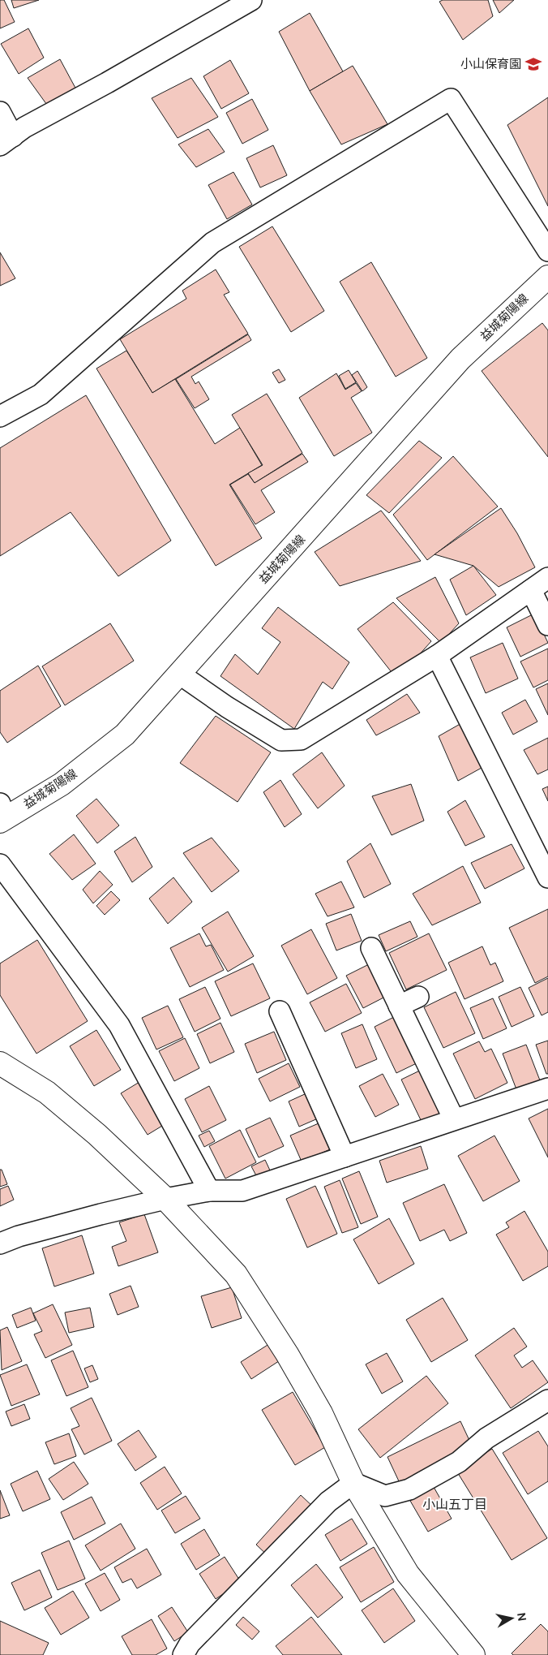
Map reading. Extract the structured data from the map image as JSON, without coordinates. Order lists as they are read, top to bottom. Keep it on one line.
{"streets":{"street":["益城菊陽線"]},"districts":["小山五丁目"],"places":{"school or university":["小山保育園"]},"north":"right"}
